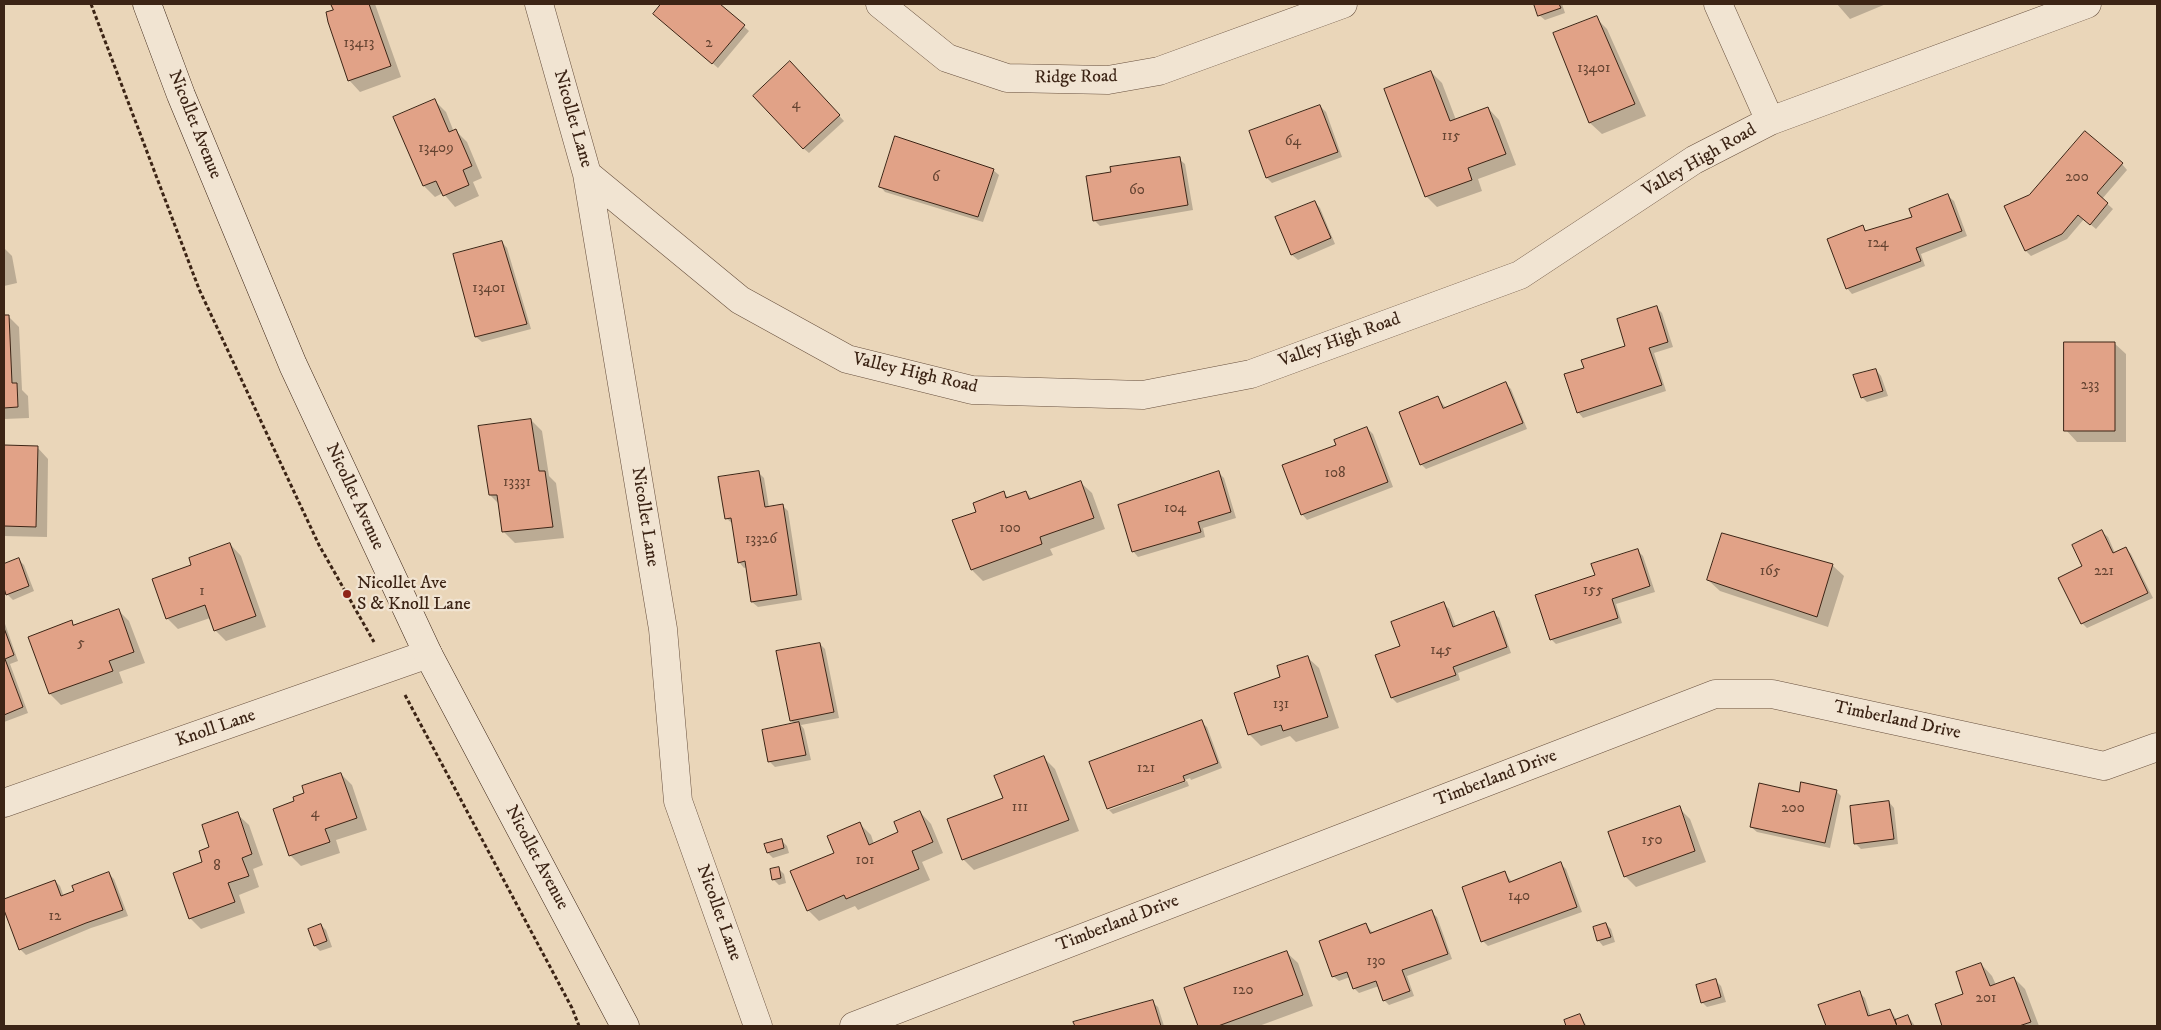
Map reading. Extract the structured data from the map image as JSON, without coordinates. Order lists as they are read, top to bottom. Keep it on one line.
{"streets":{"street":["Ridge Road","Nicollet Lane","Nicollet Avenue","Valley High Road","Timberland Drive","Knoll Lane"]},"crossings":[["Nicollet Lane","Valley High Road"],["Nicollet Avenue","Knoll Lane"]],"places":["Nicollet Ave S & Knoll Lane"],"house_numbers":["13413","2","13401","4","115","64","13409","6","200","60","124","13401","233","108","13331","104","100","13326","165","221","155","1","5","145","131","121","111","200","4","150","101","8","140","12","130","120","201"]}
